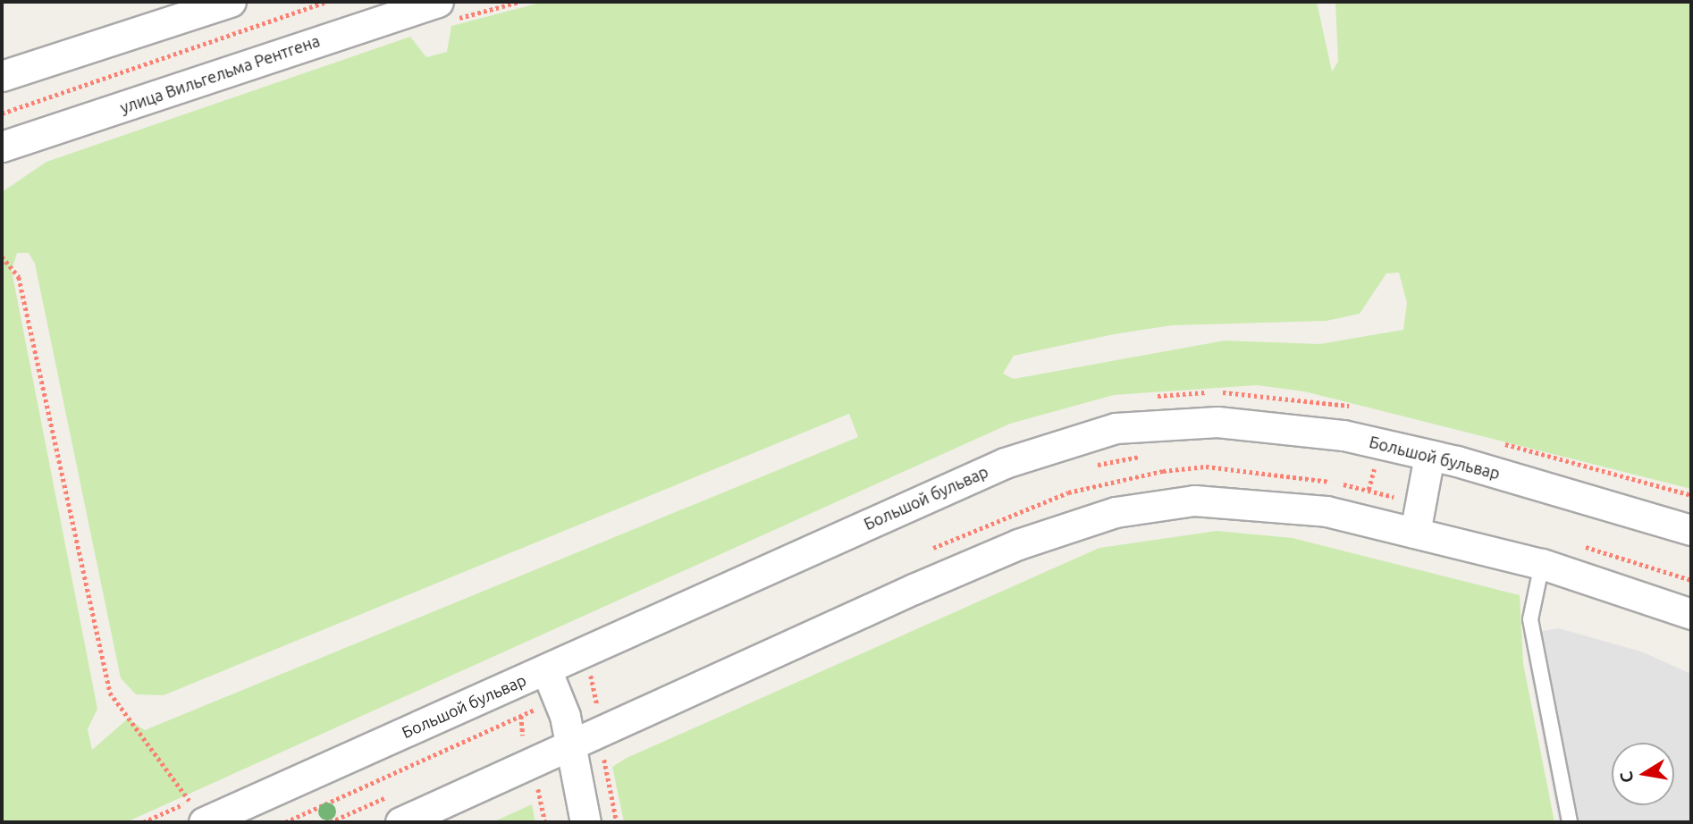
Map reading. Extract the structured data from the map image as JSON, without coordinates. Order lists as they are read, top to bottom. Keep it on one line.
{"streets":{"street":["улица Вильгельма Рентгена","Большой бульвар"]},"north":"left"}
